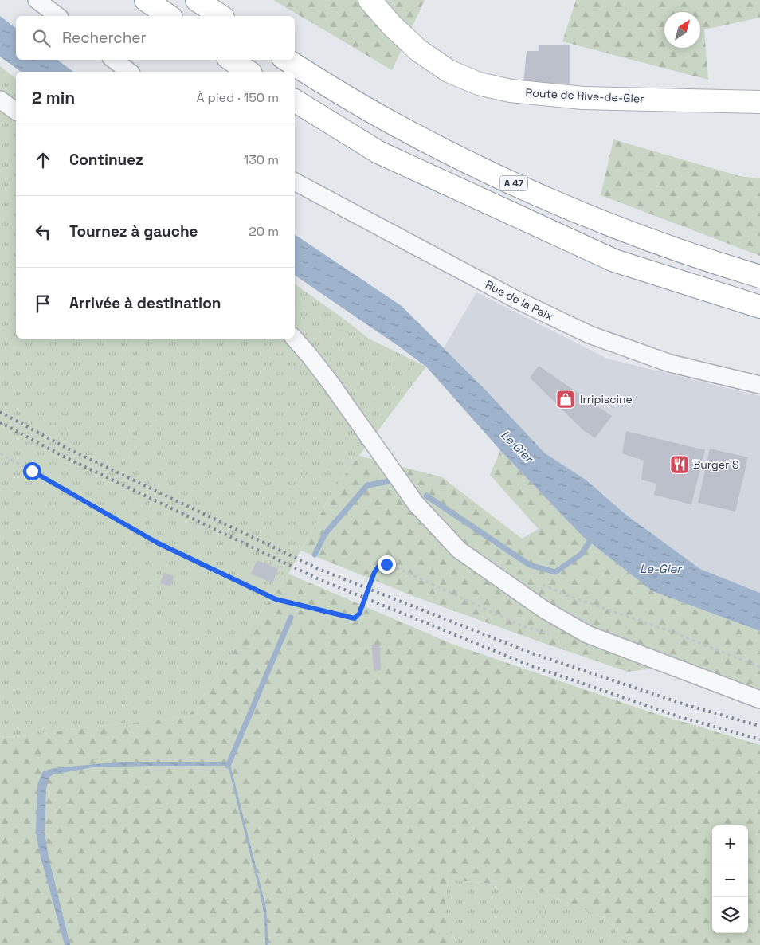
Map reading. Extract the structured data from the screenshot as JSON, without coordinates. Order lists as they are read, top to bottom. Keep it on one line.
{"streets":{"main road":["Route de Rive-de-Gier","A 47"],"street":["Rue de la Paix"]},"water":["Le Gier","Le-Gier"],"places":{"shop":["Irripiscine"],"restaurant":["Burger'S"]},"north":"top right","page":{"search":"Rechercher","heading":["2 min","À pied · 150 m"],"list":[["Continuez","130 m"],["Tournez à gauche","20 m"],"Arrivée à destination"],"map_buttons":["+","−"]}}
